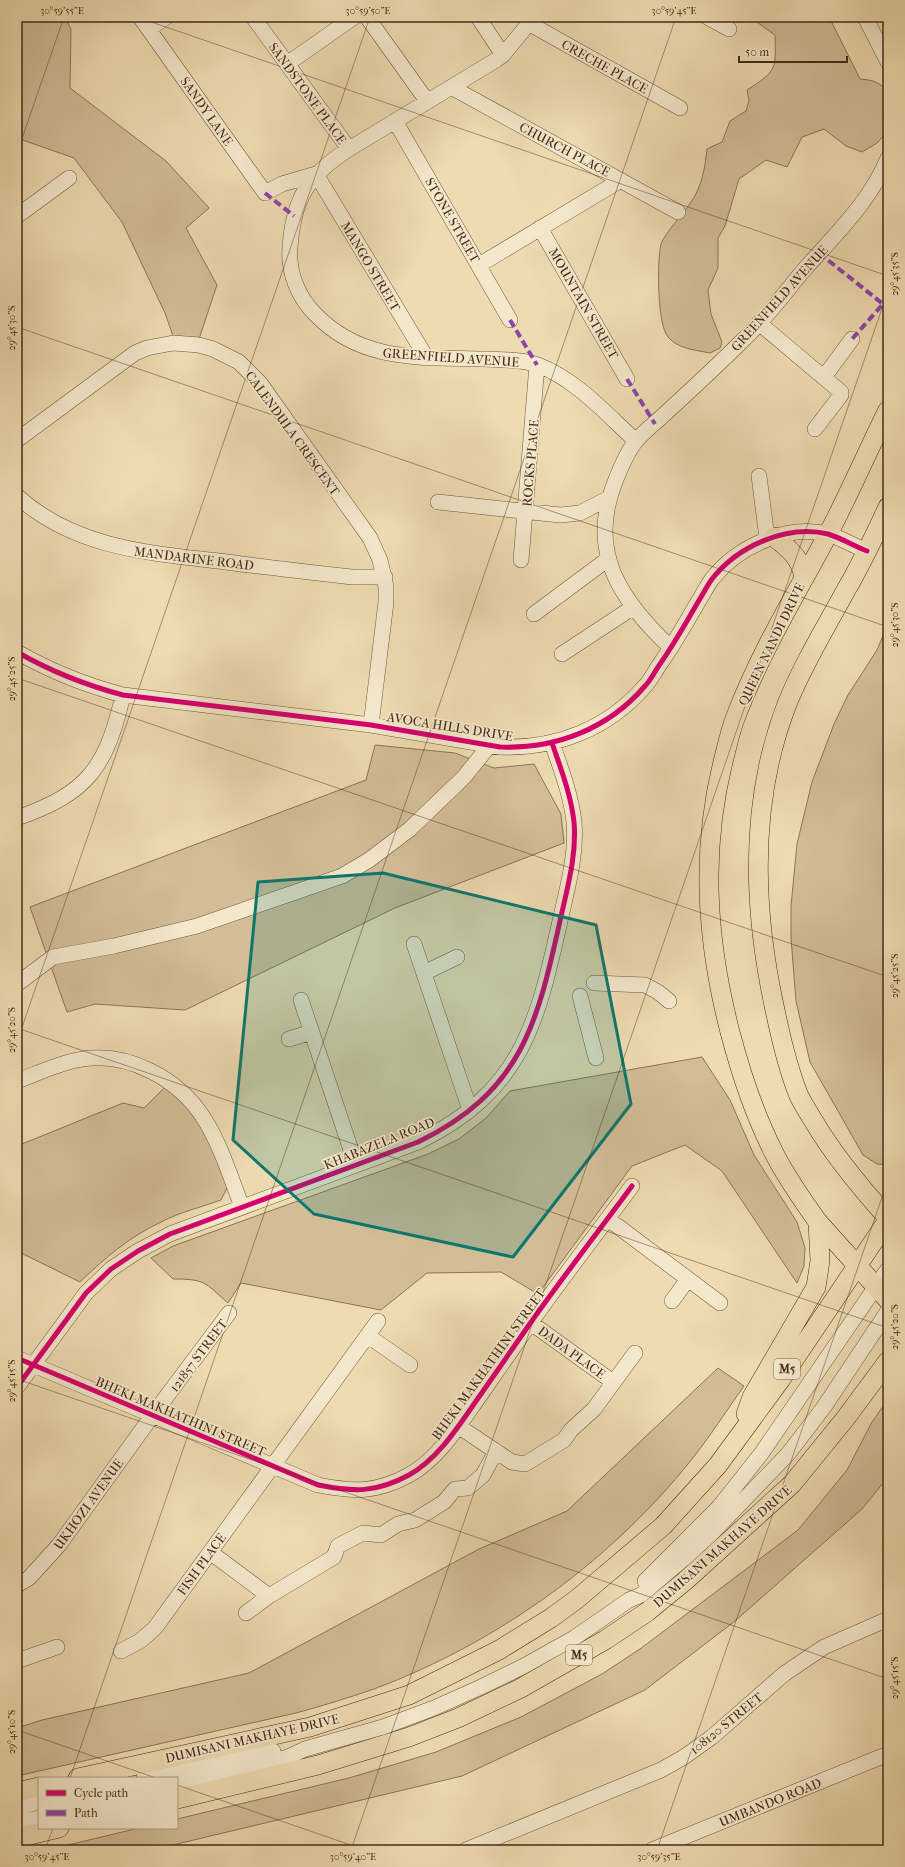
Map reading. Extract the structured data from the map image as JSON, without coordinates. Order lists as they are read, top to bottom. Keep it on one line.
{"streets":{"main road":["QUEEN NANDI DRIVE","M5","DUMISANI MAKHAYE DRIVE"],"street":["CRECHE PLACE","SANDSTONE PLACE","SANDY LANE","CHURCH PLACE","STONE STREET","MANGO STREET","GREENFIELD AVENUE","MOUNTAIN STREET","CALENDULA CRESCENT","ROCKS PLACE","MANDARINE ROAD","AVOCA HILLS DRIVE","KHABAZELA ROAD","DADA PLACE","121857 STREET","BHEKI MAKHATHINI STREET","UKHOZI AVENUE","FISH PLACE","108120 STREET","UMBANDO ROAD"]},"crossings":[["CRECHE PLACE","GREENFIELD AVENUE"],["SANDSTONE PLACE","GREENFIELD AVENUE"],["SANDY LANE","MANGO STREET"],["SANDY LANE","GREENFIELD AVENUE"],["CHURCH PLACE","GREENFIELD AVENUE"],["STONE STREET","GREENFIELD AVENUE"],["MANGO STREET","GREENFIELD AVENUE"],["GREENFIELD AVENUE","ROCKS PLACE"],["GREENFIELD AVENUE","AVOCA HILLS DRIVE"],["CALENDULA CRESCENT","MANDARINE ROAD"],["CALENDULA CRESCENT","AVOCA HILLS DRIVE"],["QUEEN NANDI DRIVE","AVOCA HILLS DRIVE"],["QUEEN NANDI DRIVE","DUMISANI MAKHAYE DRIVE"],["AVOCA HILLS DRIVE","KHABAZELA ROAD"],["KHABAZELA ROAD","BHEKI MAKHATHINI STREET"],["DADA PLACE","BHEKI MAKHATHINI STREET"],["121857 STREET","BHEKI MAKHATHINI STREET"],["121857 STREET","UKHOZI AVENUE"],["BHEKI MAKHATHINI STREET","UKHOZI AVENUE"],["BHEKI MAKHATHINI STREET","FISH PLACE"]],"legend":["Cycle path","Path"],"scale_bar":"50 m","coordinates":["30°59'55\"E","30°59'50\"E","30°59'45\"E","29°45'35\"S","29°45'30\"S","29°45'25\"S","29°45'20\"S","29°45'15\"S","29°45'10\"S","30°59'40\"E","30°59'35\"E"]}
